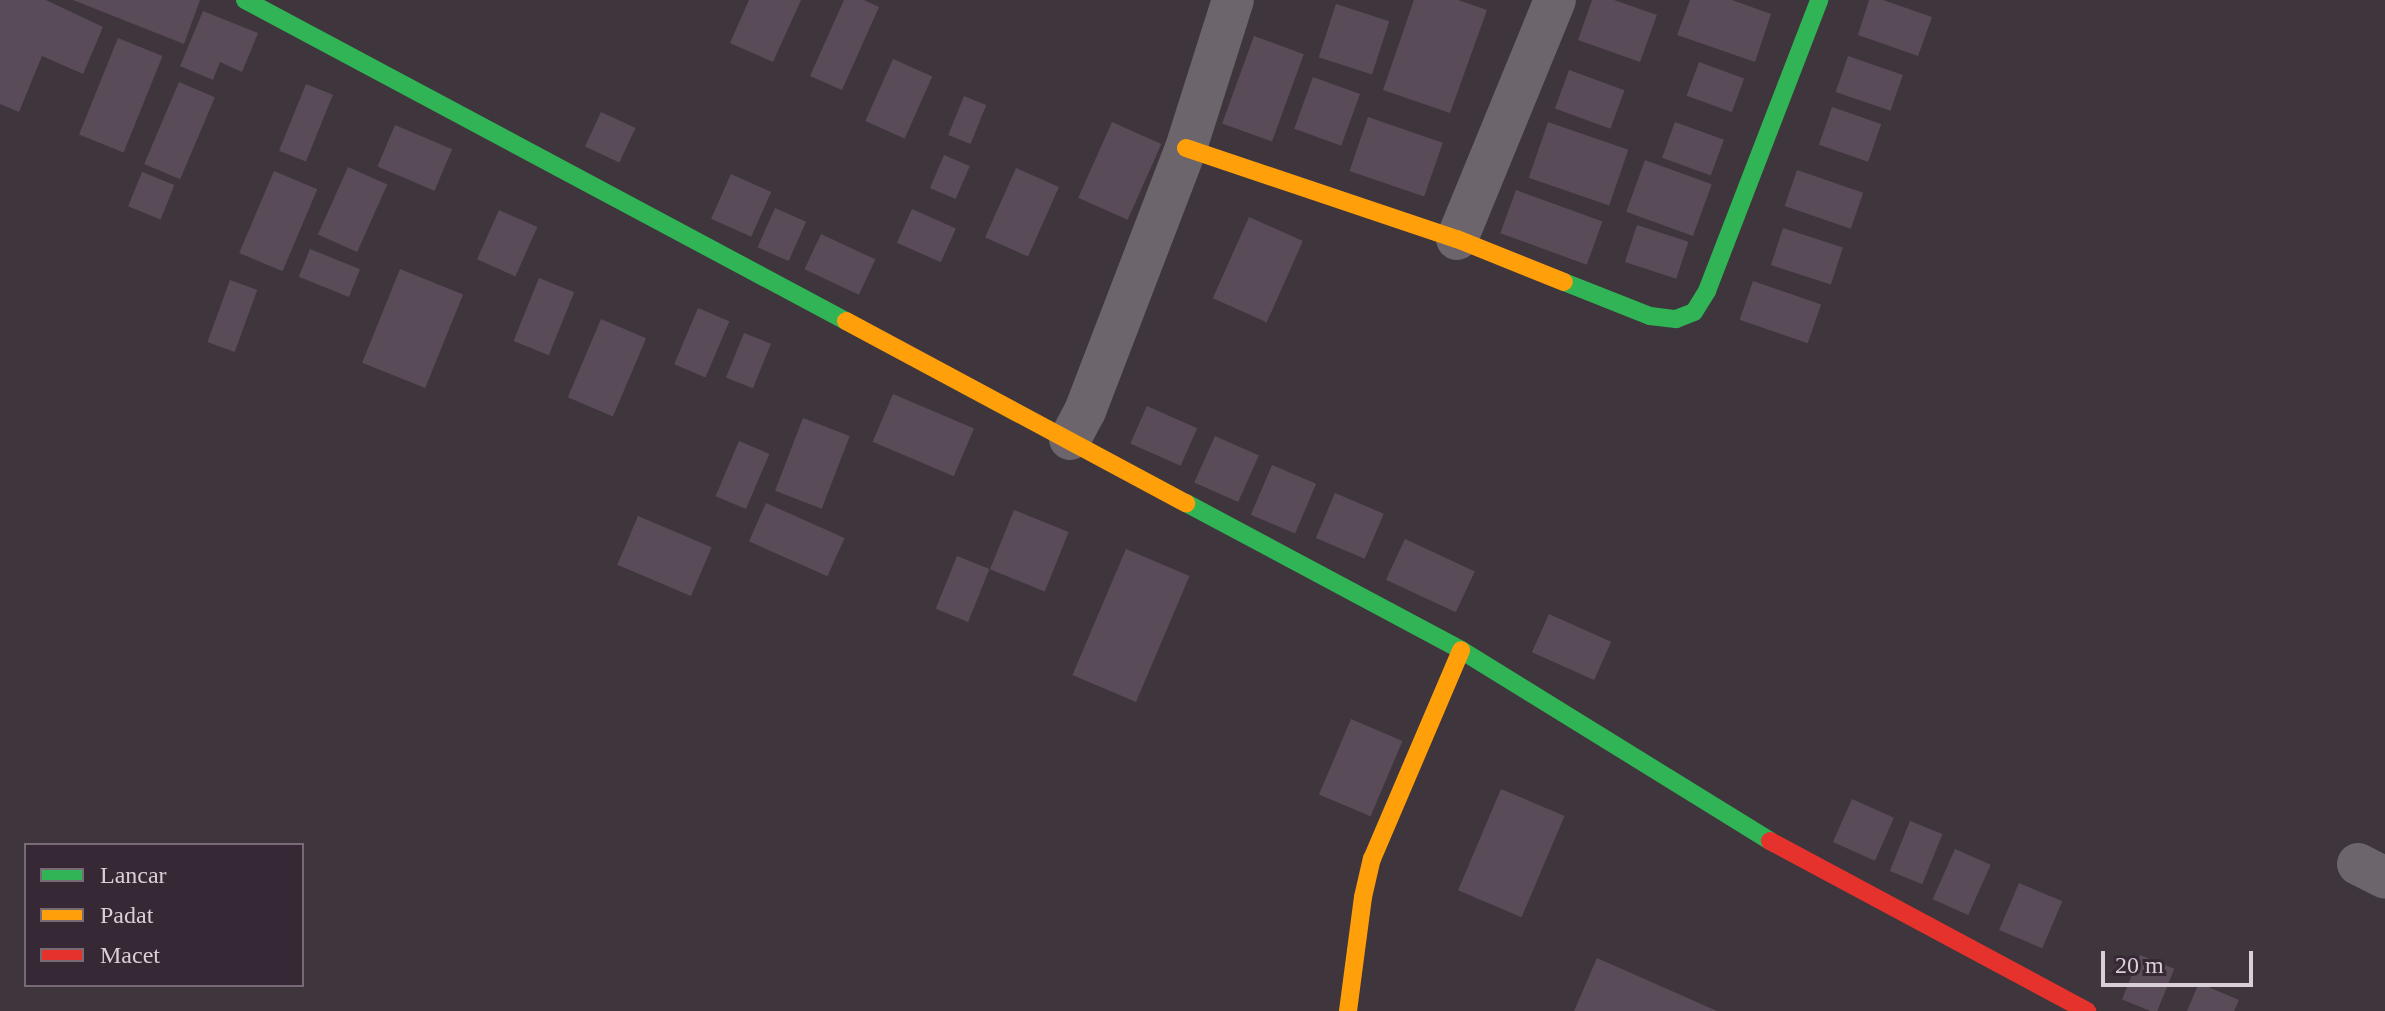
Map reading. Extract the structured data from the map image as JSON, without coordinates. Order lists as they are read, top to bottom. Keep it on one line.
{"legend":["Lancar","Padat","Macet"],"scale_bar":"20 m"}
